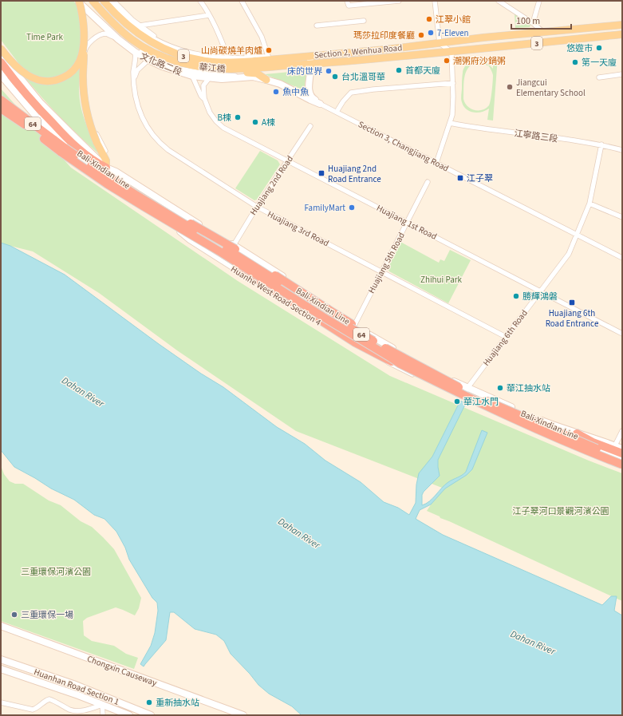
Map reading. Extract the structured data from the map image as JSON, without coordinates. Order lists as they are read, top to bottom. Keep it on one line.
{"streets":{"highway":["64","Bali-Xindian Line"],"main road":["3","Section 2, Wenhua Road","文化路二段","華江橋","Section 3, Changjiang Road","Huanhe West Road Section 4","Chongxin Causeway","Huanhan Road Section 1"],"street":["江寧路三段","Huajiang 2nd Road","Huajiang 1st Road","Huajiang 3rd Road","Huajiang 5th Road","Huajiang 6th Road"]},"crossings":[["3","Section 2, Wenhua Road"],["3","華江橋"],["Section 2, Wenhua Road","華江橋"],["文化路二段","Section 3, Changjiang Road"],["文化路二段","Huajiang 1st Road"],["文化路二段","Huajiang 3rd Road"],["64","Bali-Xindian Line"],["64","Huanhe West Road Section 4"],["江寧路三段","Huajiang 6th Road"],["Section 3, Changjiang Road","Huajiang 6th Road"],["Bali-Xindian Line","Huanhe West Road Section 4"],["Huajiang 2nd Road","Huajiang 1st Road"],["Huajiang 2nd Road","Huajiang 3rd Road"],["Huajiang 2nd Road","Huanhe West Road Section 4"],["Huajiang 1st Road","Huajiang 5th Road"],["Huajiang 1st Road","Huajiang 6th Road"],["Huajiang 3rd Road","Huajiang 5th Road"],["Huajiang 3rd Road","Huajiang 6th Road"],["Huajiang 5th Road","Huanhe West Road Section 4"],["Huanhe West Road Section 4","Huajiang 6th Road"]],"water":["Dahan River"],"parks":["Time Park","Zhihui Park","江子翠河口景觀河濱公園","三重環保河濱公園"],"places":{"other":["江翠小館","7-Eleven","瑪莎拉印度餐廳","悠遊市","山尚碳燒羊肉爐","潮粥府沙鍋粥","第一天廈","首都天廈","床的世界","台北溫哥華","Jiangcui Elementary School","魚中魚","B棟","A棟","FamilyMart","勝輝鴻磐","華江抽水站","華江水門","三重環保一場","重新抽水站"],"transit":["Huajiang 2nd Road Entrance","江子翠","Huajiang 6th Road Entrance"]},"scale_bar":"100 m"}
